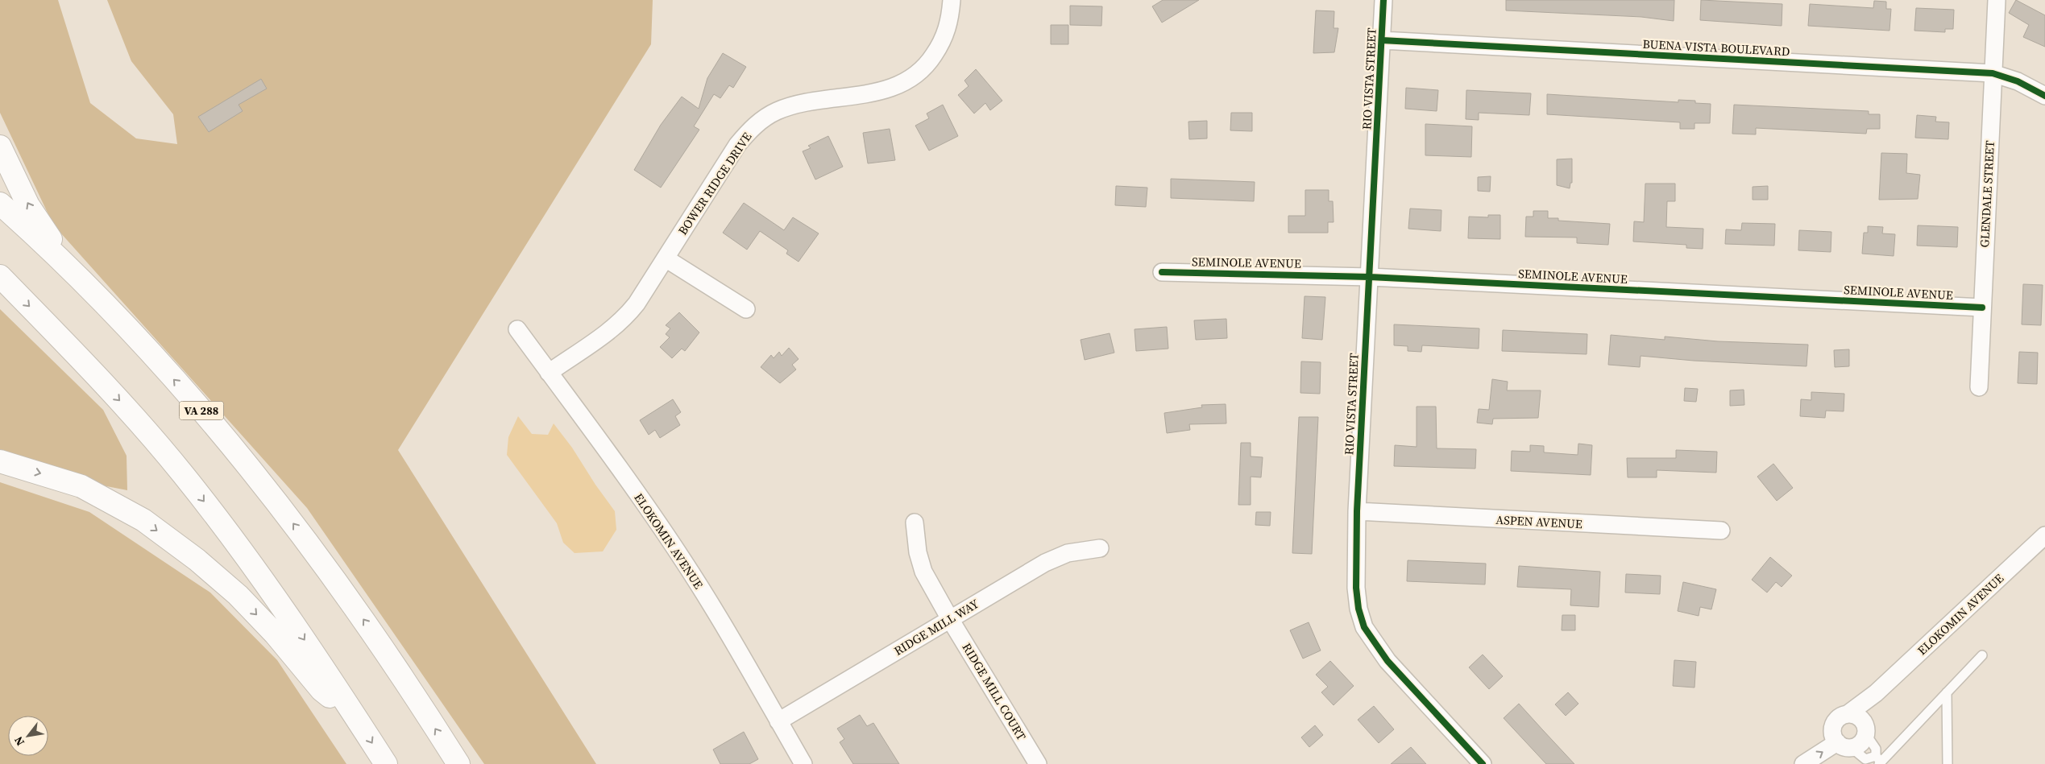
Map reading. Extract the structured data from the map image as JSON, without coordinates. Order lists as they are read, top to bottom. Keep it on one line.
{"streets":{"highway":["VA 288"],"street":["BUENA VISTA BOULEVARD","RIO VISTA STREET","BOWER RIDGE DRIVE","GLENDALE STREET","SEMINOLE AVENUE","ASPEN AVENUE","ELOKOMIN AVENUE","RIDGE MILL WAY","RIDGE MILL COURT"]},"crossings":[["BUENA VISTA BOULEVARD","RIO VISTA STREET"],["BUENA VISTA BOULEVARD","GLENDALE STREET"],["RIO VISTA STREET","SEMINOLE AVENUE"],["RIO VISTA STREET","ASPEN AVENUE"],["BOWER RIDGE DRIVE","ELOKOMIN AVENUE"],["GLENDALE STREET","SEMINOLE AVENUE"],["ELOKOMIN AVENUE","RIDGE MILL WAY"],["RIDGE MILL WAY","RIDGE MILL COURT"]],"north":"bottom left"}
